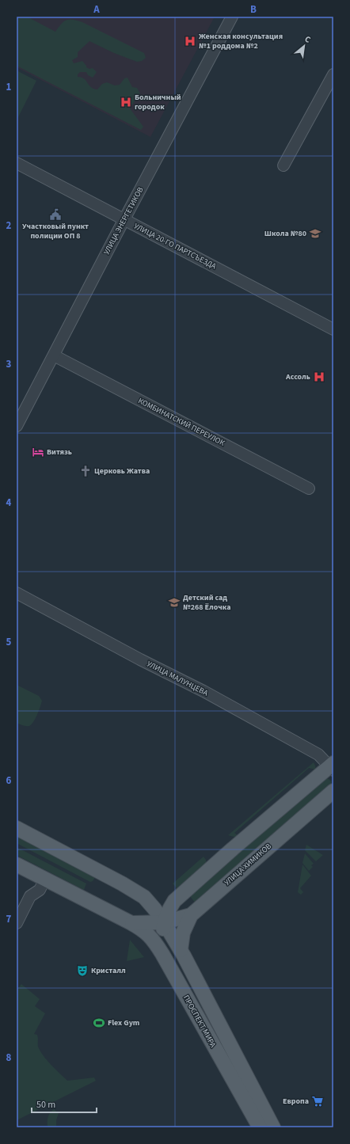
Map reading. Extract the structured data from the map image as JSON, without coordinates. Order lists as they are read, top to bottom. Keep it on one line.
{"streets":{"main road":["УЛИЦА ХИМИКОВ","ПРОСПЕКТ МИРА"],"street":["УЛИЦА ЭНЕРГЕТИКОВ","УЛИЦА 20-ГО ПАРТСЪЕЗДА","КОМБИНАТСКИЙ ПЕРЕУЛОК","УЛИЦА МАЛУНЦЕВА"]},"crossings":[["УЛИЦА ЭНЕРГЕТИКОВ","УЛИЦА 20-ГО ПАРТСЪЕЗДА"],["УЛИЦА ЭНЕРГЕТИКОВ","КОМБИНАТСКИЙ ПЕРЕУЛОК"],["УЛИЦА ХИМИКОВ","ПРОСПЕКТ МИРА"]],"places":{"hospital":["Женская консультация №1 роддома №2","Больничный городок","Ассоль"],"public building":["Участковый пункт полиции ОП 8"],"school or university":["Школа №80","Детский сад №268 Ёлочка"],"hotel":["Витязь"],"church":["Церковь Жатва"],"theatre":["Кристалл"],"sports":["Flex Gym"],"supermarket":["Европа"]},"scale_bar":"50 m","north":"top right","grid":{"columns":["A","B"],"rows":["1","2","3","4","5","6","7","8"]}}
